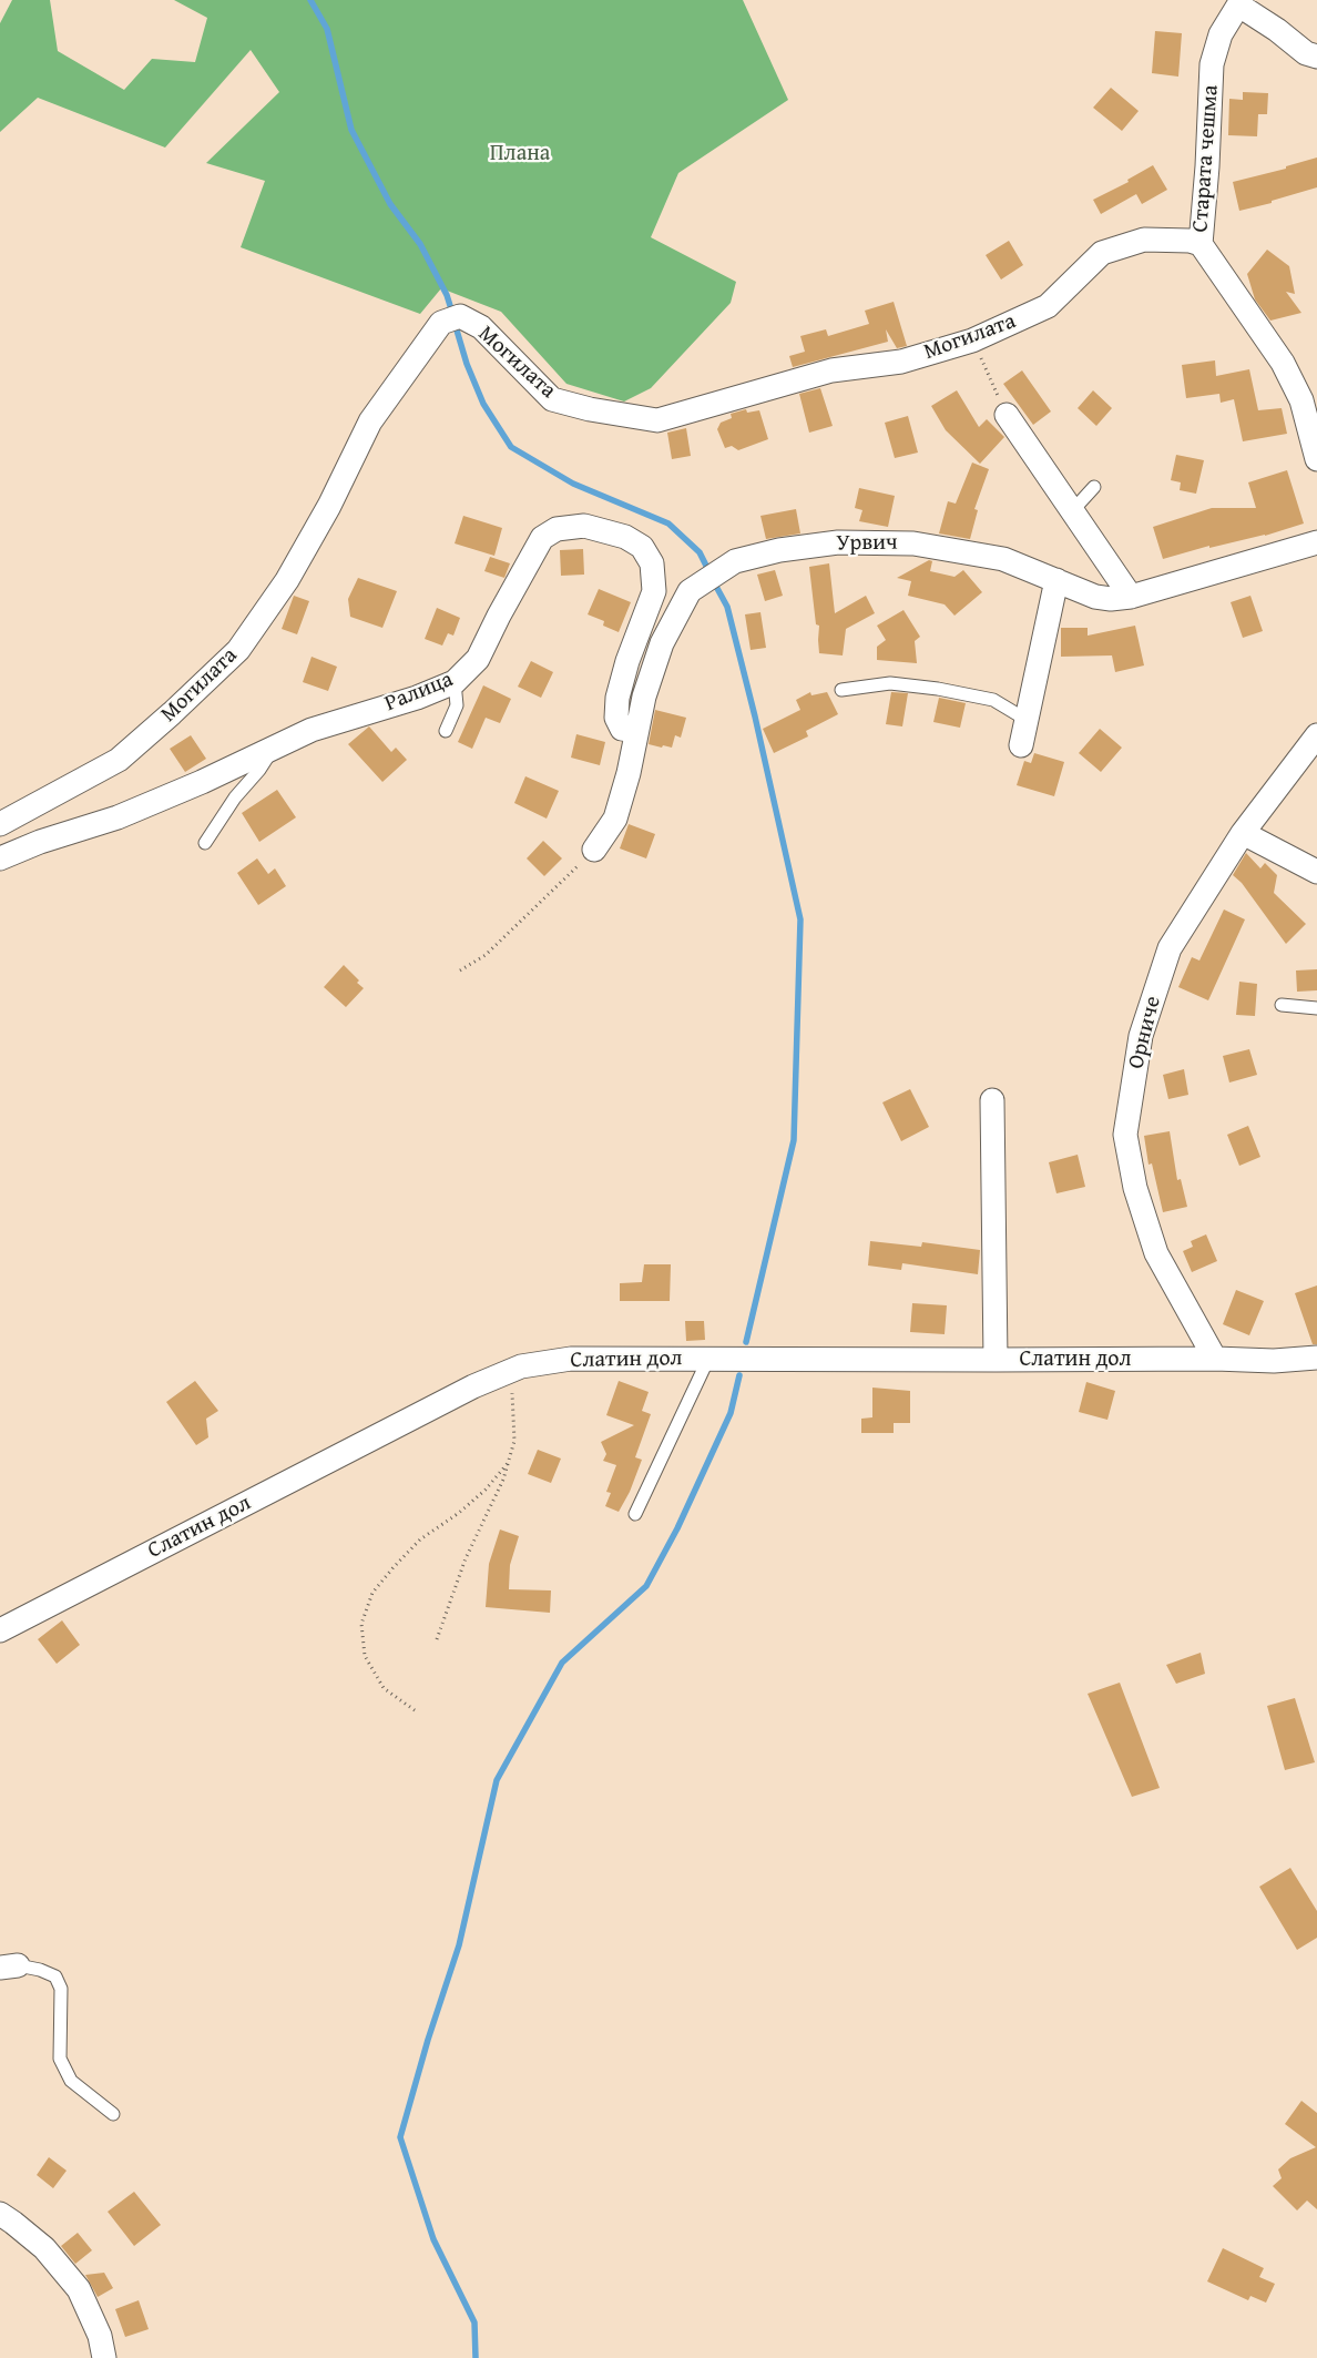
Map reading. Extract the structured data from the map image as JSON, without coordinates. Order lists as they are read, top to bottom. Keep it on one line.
{"streets":{"street":["Старата чешма","Могилата","Урвич","Ралица","Орниче","Слатин дол"]},"crossings":[["Старата чешма","Могилата"],["Урвич","Ралица"],["Орниче","Слатин дол"]],"parks":["Плана"]}
